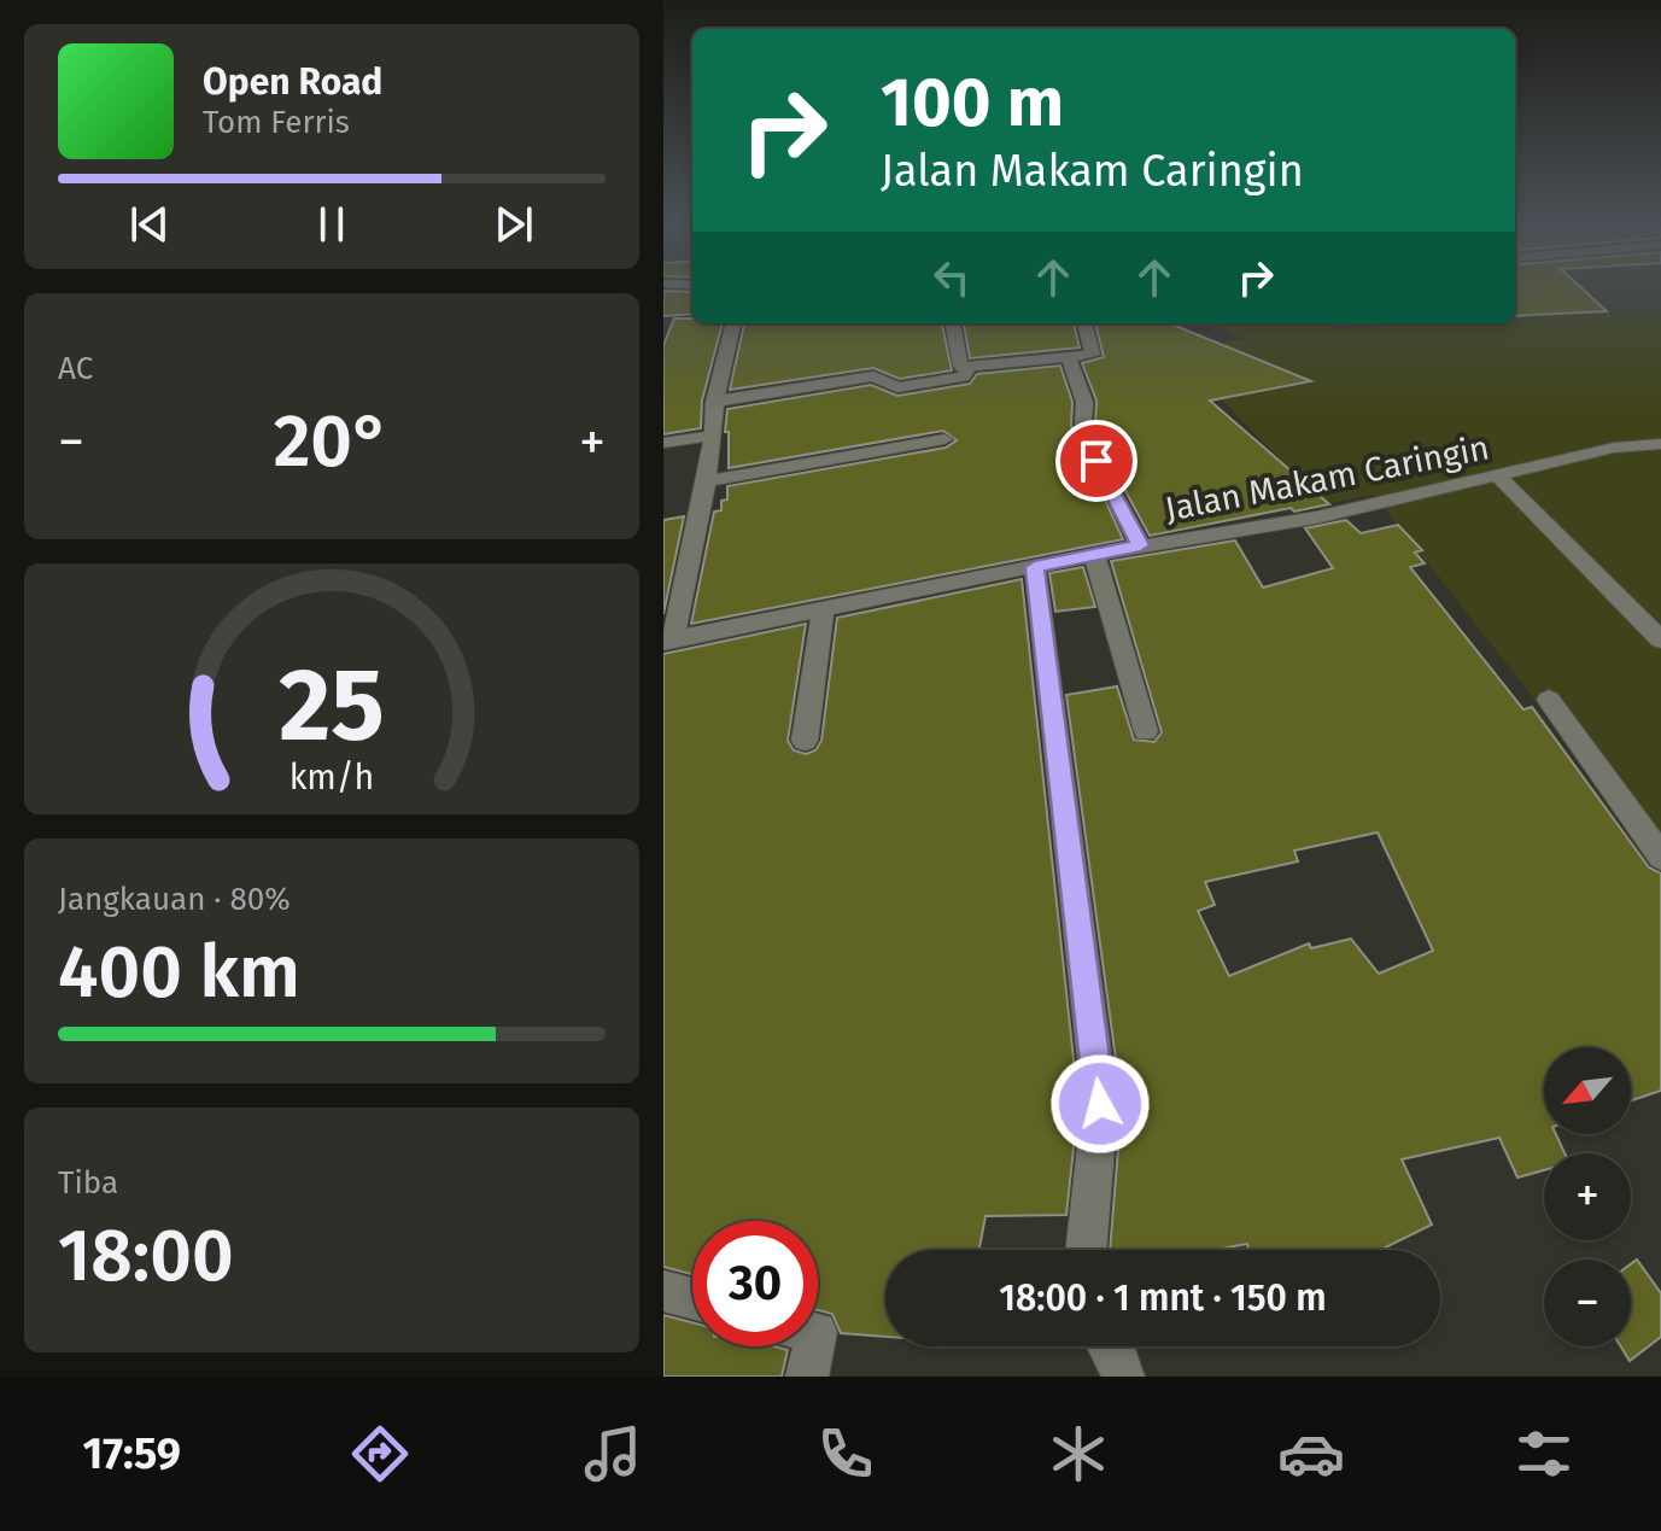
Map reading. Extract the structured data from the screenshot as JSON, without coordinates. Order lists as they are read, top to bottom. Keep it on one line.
{"streets":{"street":["Jalan Makam Caringin"]},"north":"bottom left","page":{"turn":["100 m","Jalan Makam Caringin"],"song":["Open Road","Tom Ferris"],"tile":["AC",["Jangkauan · 80%","400 km"],["Tiba","18:00"]],"heat":["−","20°","+"],"map_buttons":["+","−"],"limit":"30","trip":"18:00 · 1 mnt · 150 m","tabs":"17:59","gauge":["25","km/h"]}}
